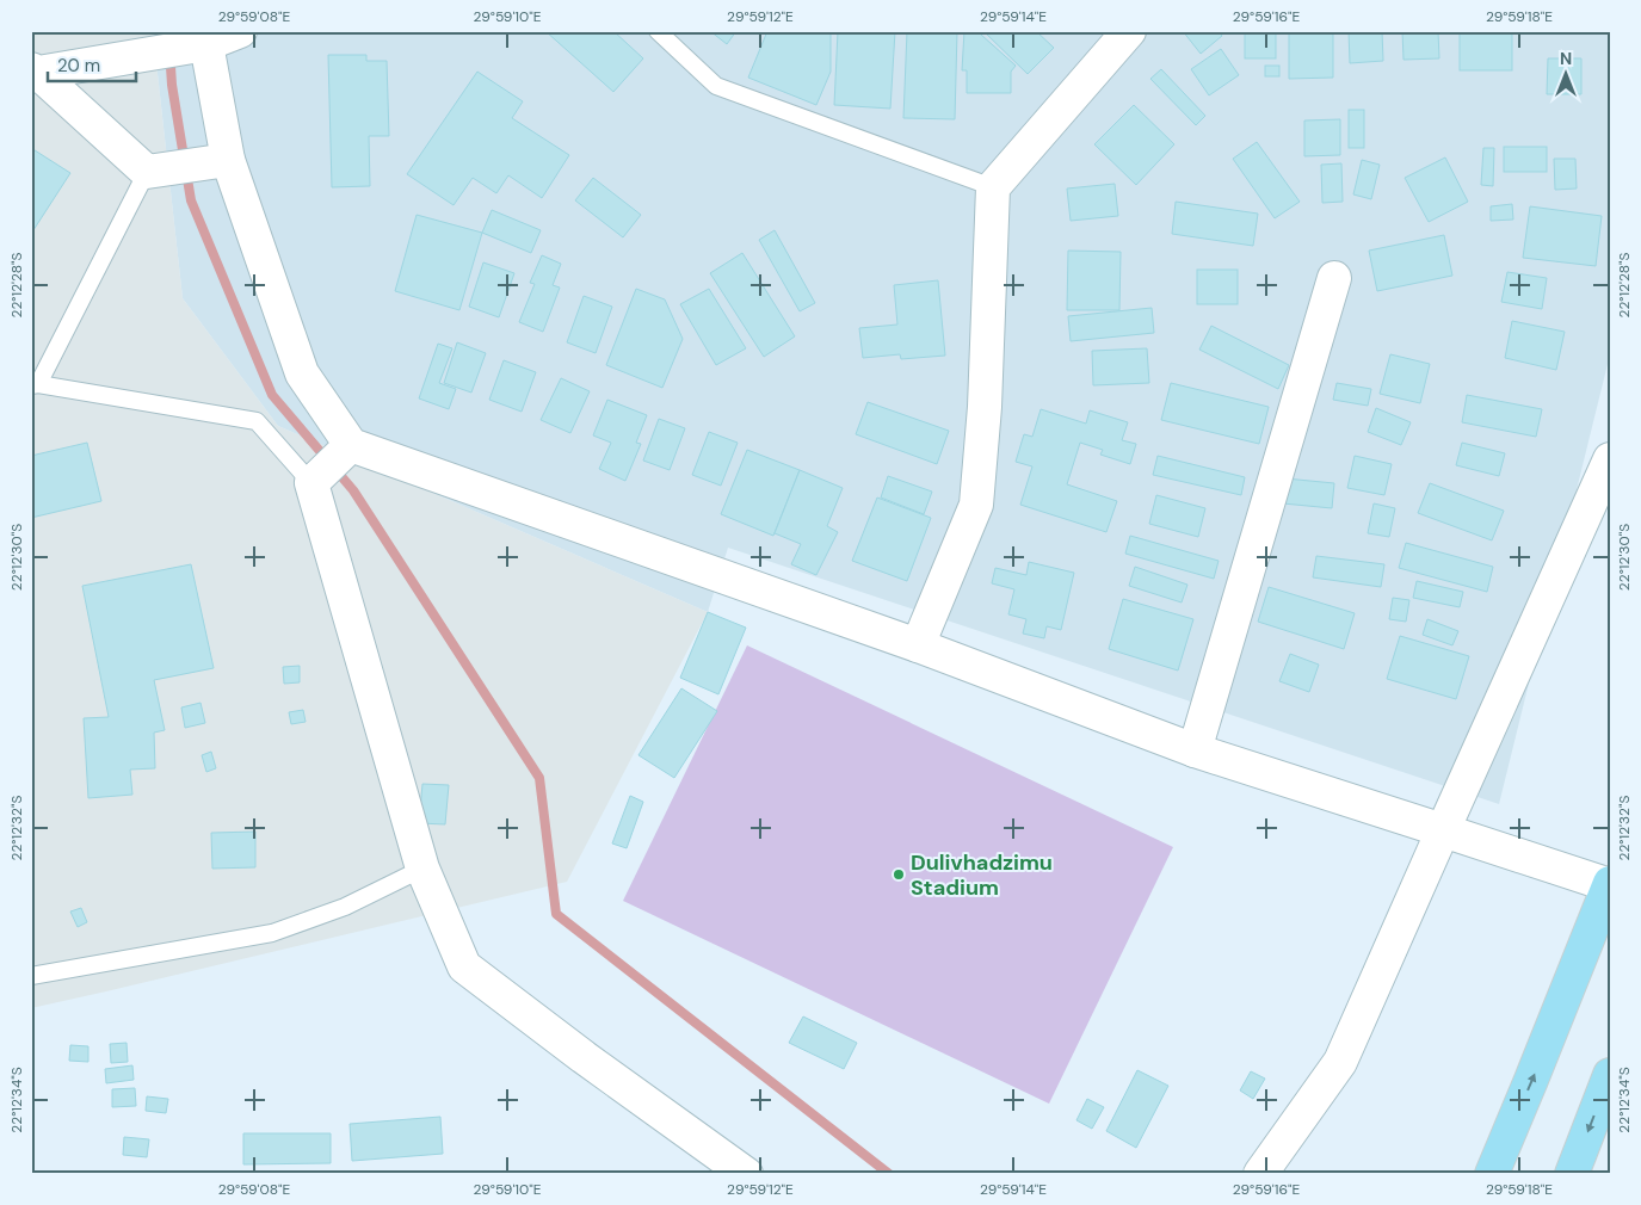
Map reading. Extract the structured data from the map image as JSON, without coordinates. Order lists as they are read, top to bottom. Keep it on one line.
{"places":["Dulivhadzimu Stadium"],"scale_bar":"20 m","north":"top","coordinates":["29°59'08\"E","29°59'10\"E","29°59'12\"E","29°59'14\"E","29°59'16\"E","29°59'18\"E","22°12'28\"S","22°12'30\"S","22°12'32\"S","22°12'34\"S"]}
